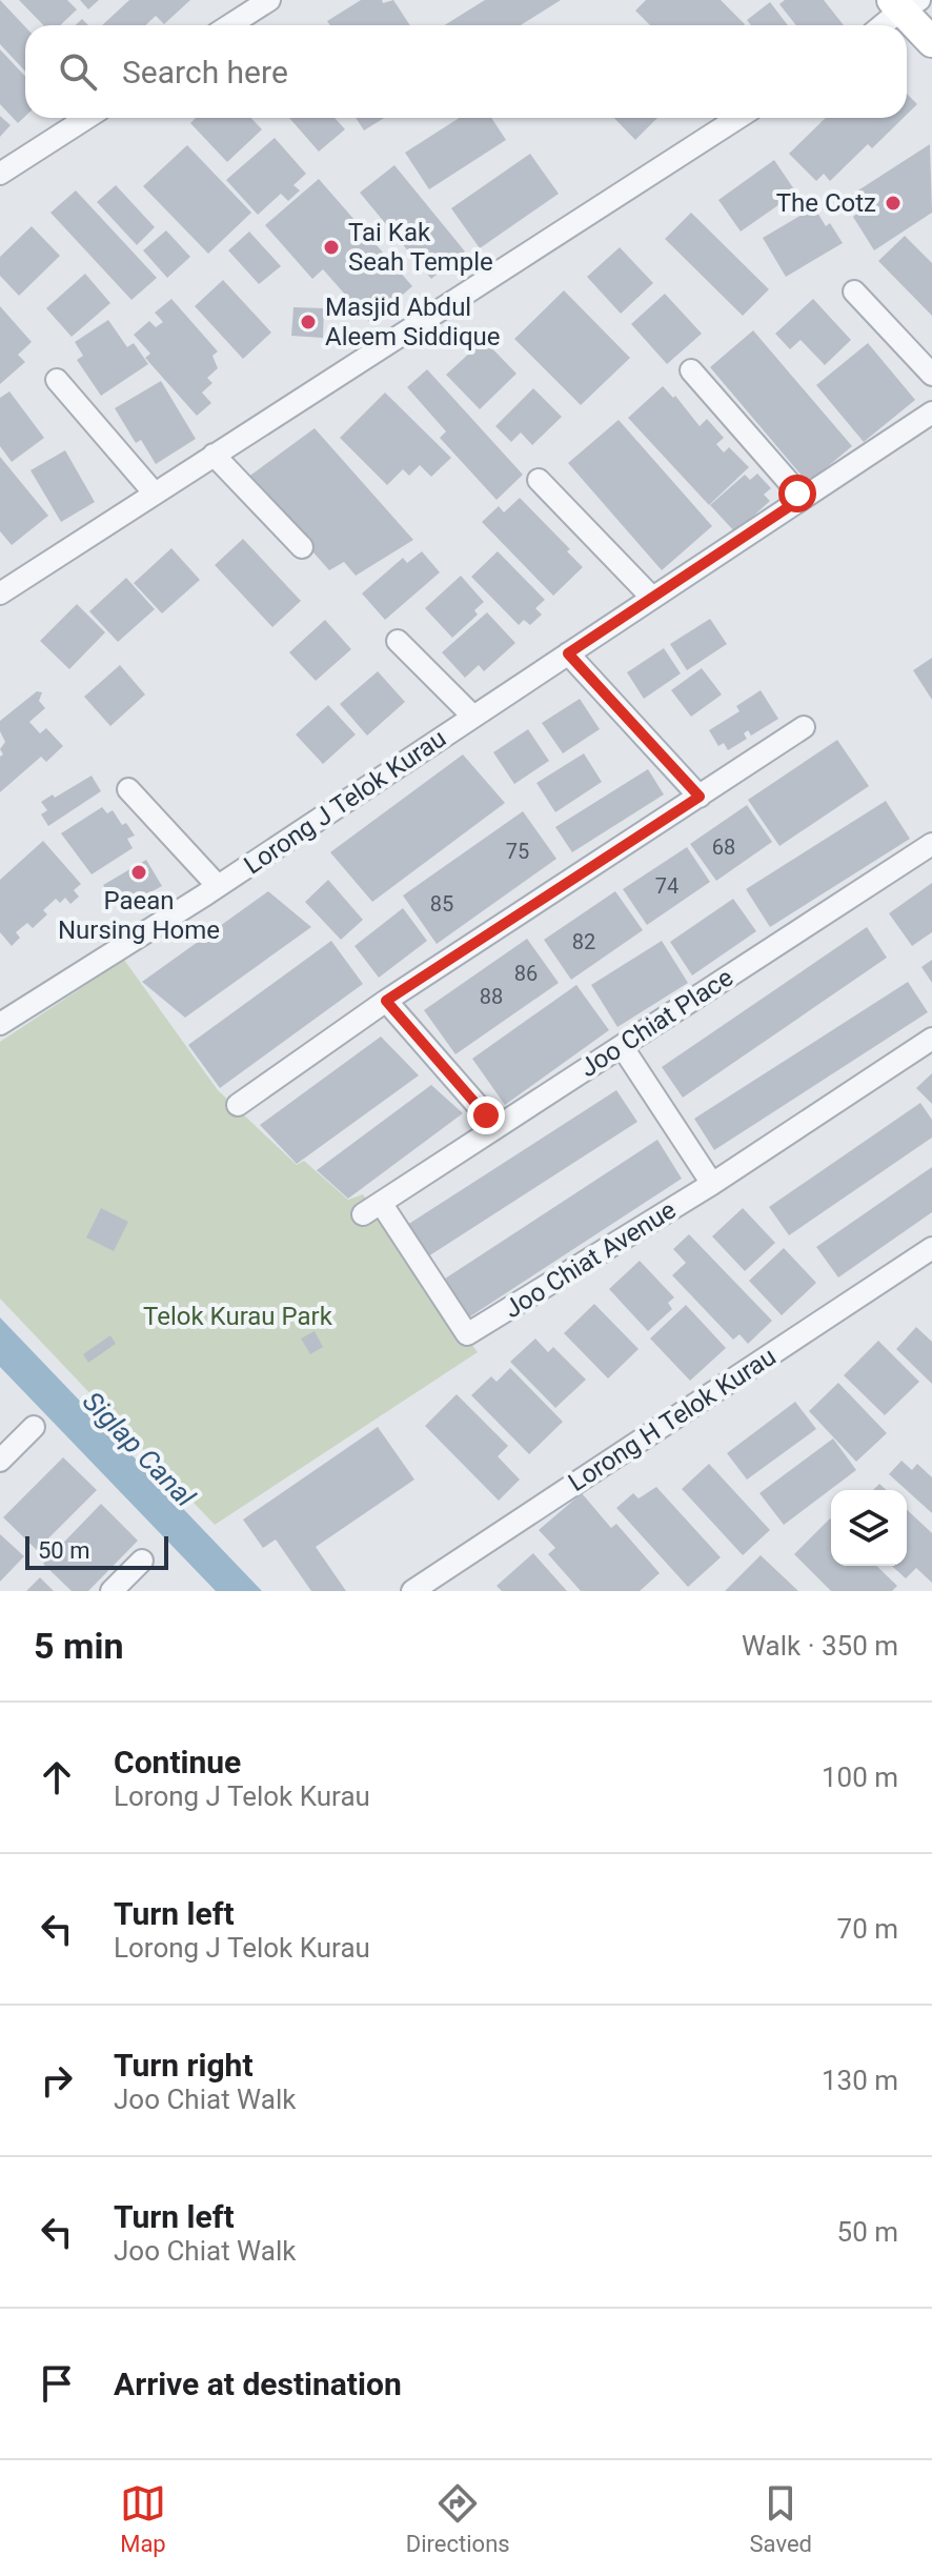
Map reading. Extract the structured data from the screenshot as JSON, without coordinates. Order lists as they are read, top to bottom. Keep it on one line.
{"streets":{"street":["Lorong J Telok Kurau","Joo Chiat Place","Joo Chiat Avenue","Lorong H Telok Kurau"]},"crossings":[["Joo Chiat Place","Joo Chiat Avenue"]],"water":["Siglap Canal"],"parks":["Telok Kurau Park"],"places":["The Cotz","Tai Kak Seah Temple","Masjid Abdul Aleem Siddique","Paean Nursing Home"],"house_numbers":["68","75","74","85","82","86","88"],"scale_bar":"50 m","page":{"search":"Search here","scale":"50 m","heading":["5 min","Walk · 350 m"],"list":[["Continue","Lorong J Telok Kurau","100 m"],["Turn left","Lorong J Telok Kurau","70 m"],["Turn right","Joo Chiat Walk","130 m"],["Turn left","Joo Chiat Walk","50 m"],"Arrive at destination"],"nav":["Map","Directions","Saved"]}}
